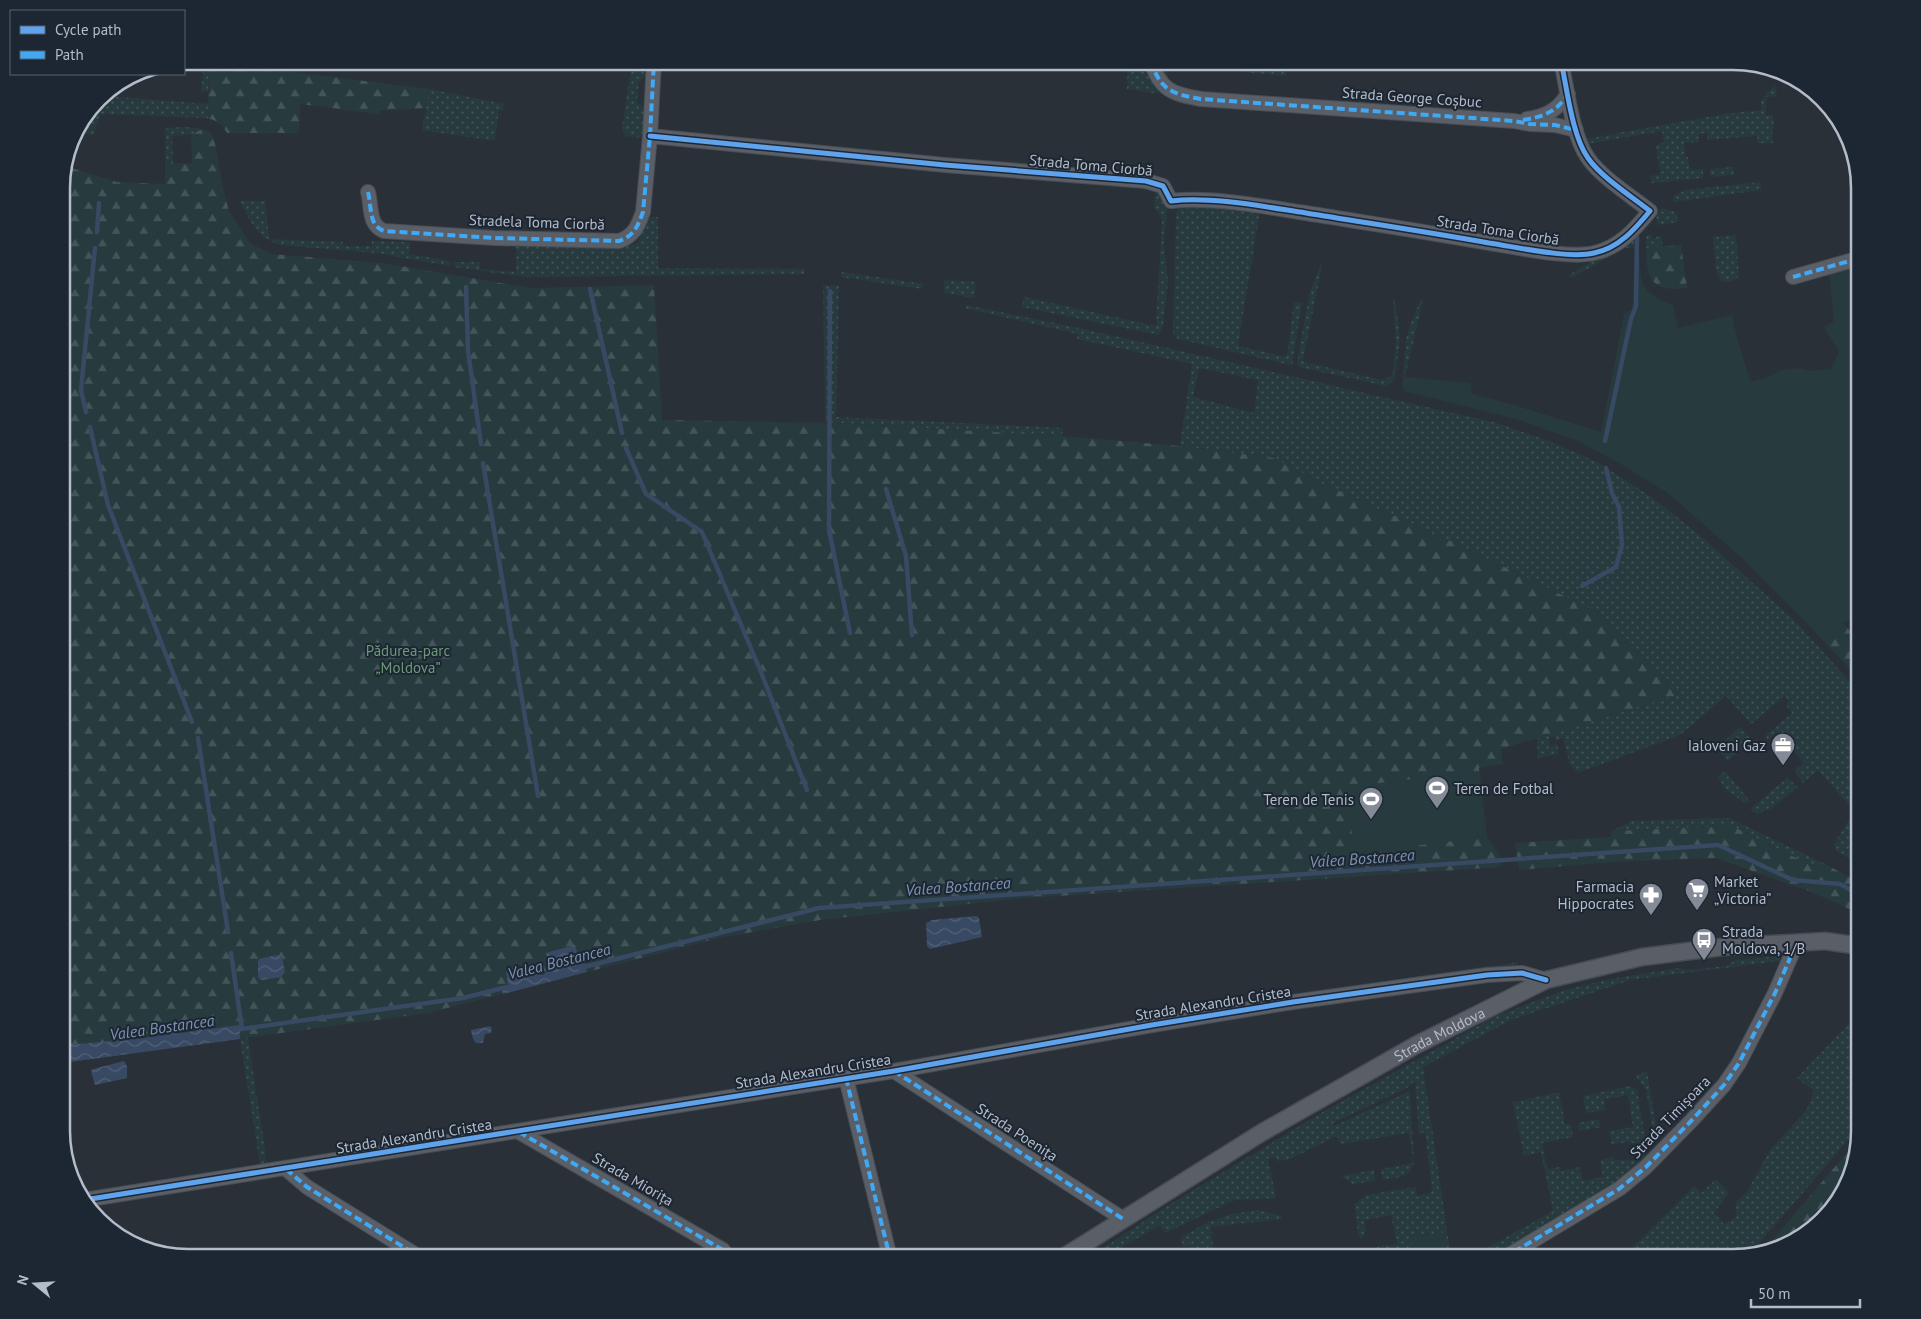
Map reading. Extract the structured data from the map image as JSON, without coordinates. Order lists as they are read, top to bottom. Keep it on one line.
{"streets":{"street":["Strada George Coșbuc","Strada Toma Ciorbă","Stradela Toma Ciorbă","Strada Alexandru Cristea","Strada Moldova","Strada Timișoara","Strada Poenița","Strada Miorița"]},"crossings":[["Strada George Coșbuc","Strada Toma Ciorbă"],["Strada Toma Ciorbă","Stradela Toma Ciorbă"],["Strada Alexandru Cristea","Strada Moldova"],["Strada Alexandru Cristea","Strada Poenița"],["Strada Alexandru Cristea","Strada Miorița"],["Strada Moldova","Strada Timișoara"],["Strada Moldova","Strada Poenița"]],"water":["Valea Bostancea"],"parks":["Pădurea-parc „Moldova”"],"places":{"office":["Ialoveni Gaz"],"sports":["Teren de Fotbal","Teren de Tenis"],"supermarket":["Market „Victoria”"],"pharmacy":["Farmacia Hippocrates"],"bus stop":["Strada Moldova, 1/B"]},"legend":["Cycle path","Path"],"scale_bar":"50 m","north":"left"}
